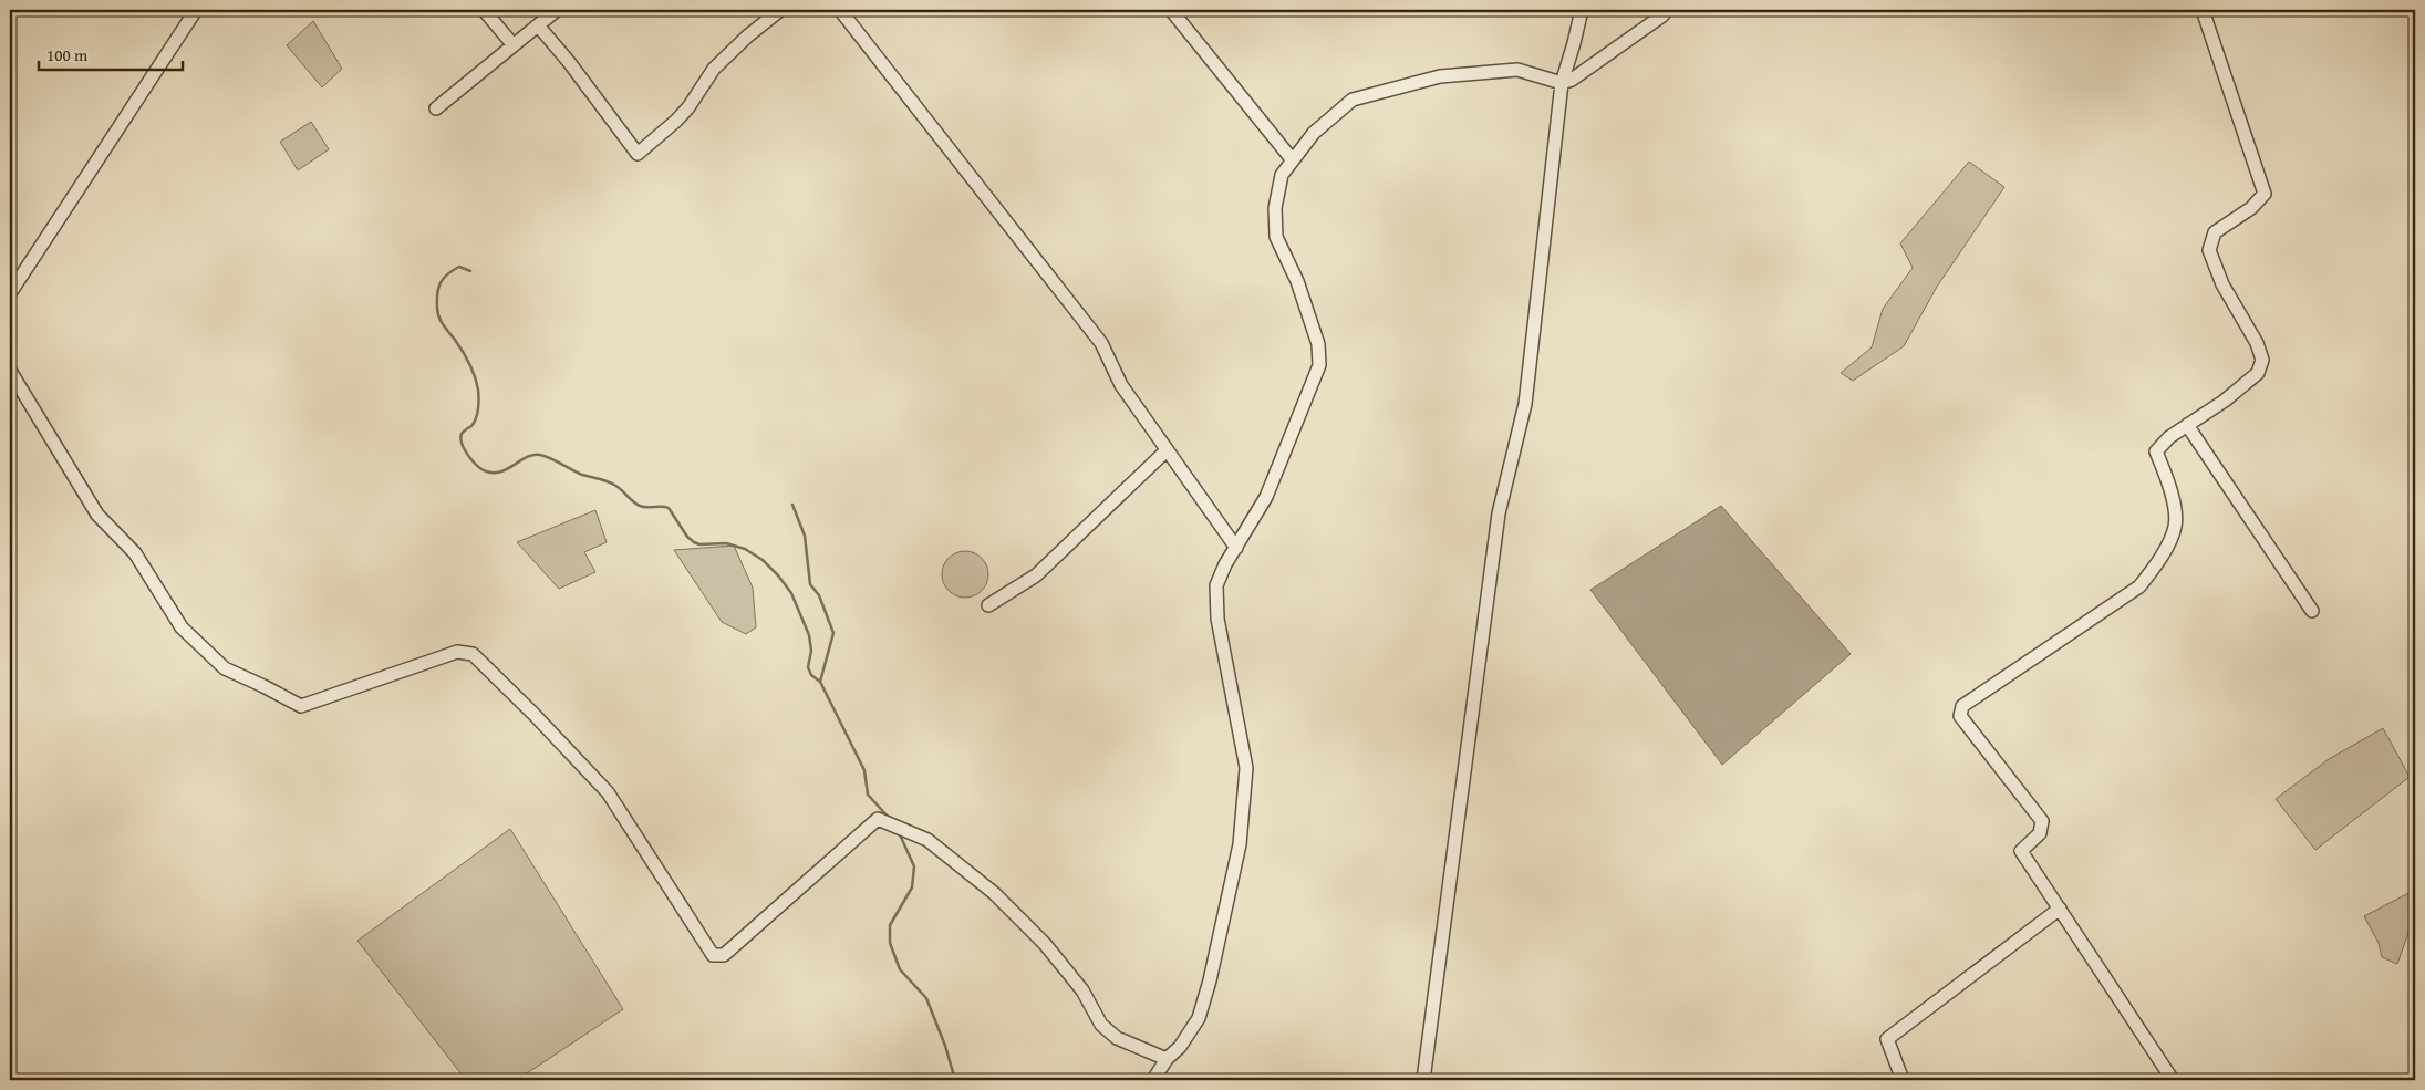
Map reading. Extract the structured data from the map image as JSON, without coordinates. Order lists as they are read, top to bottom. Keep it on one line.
{"scale_bar":"100 m"}
